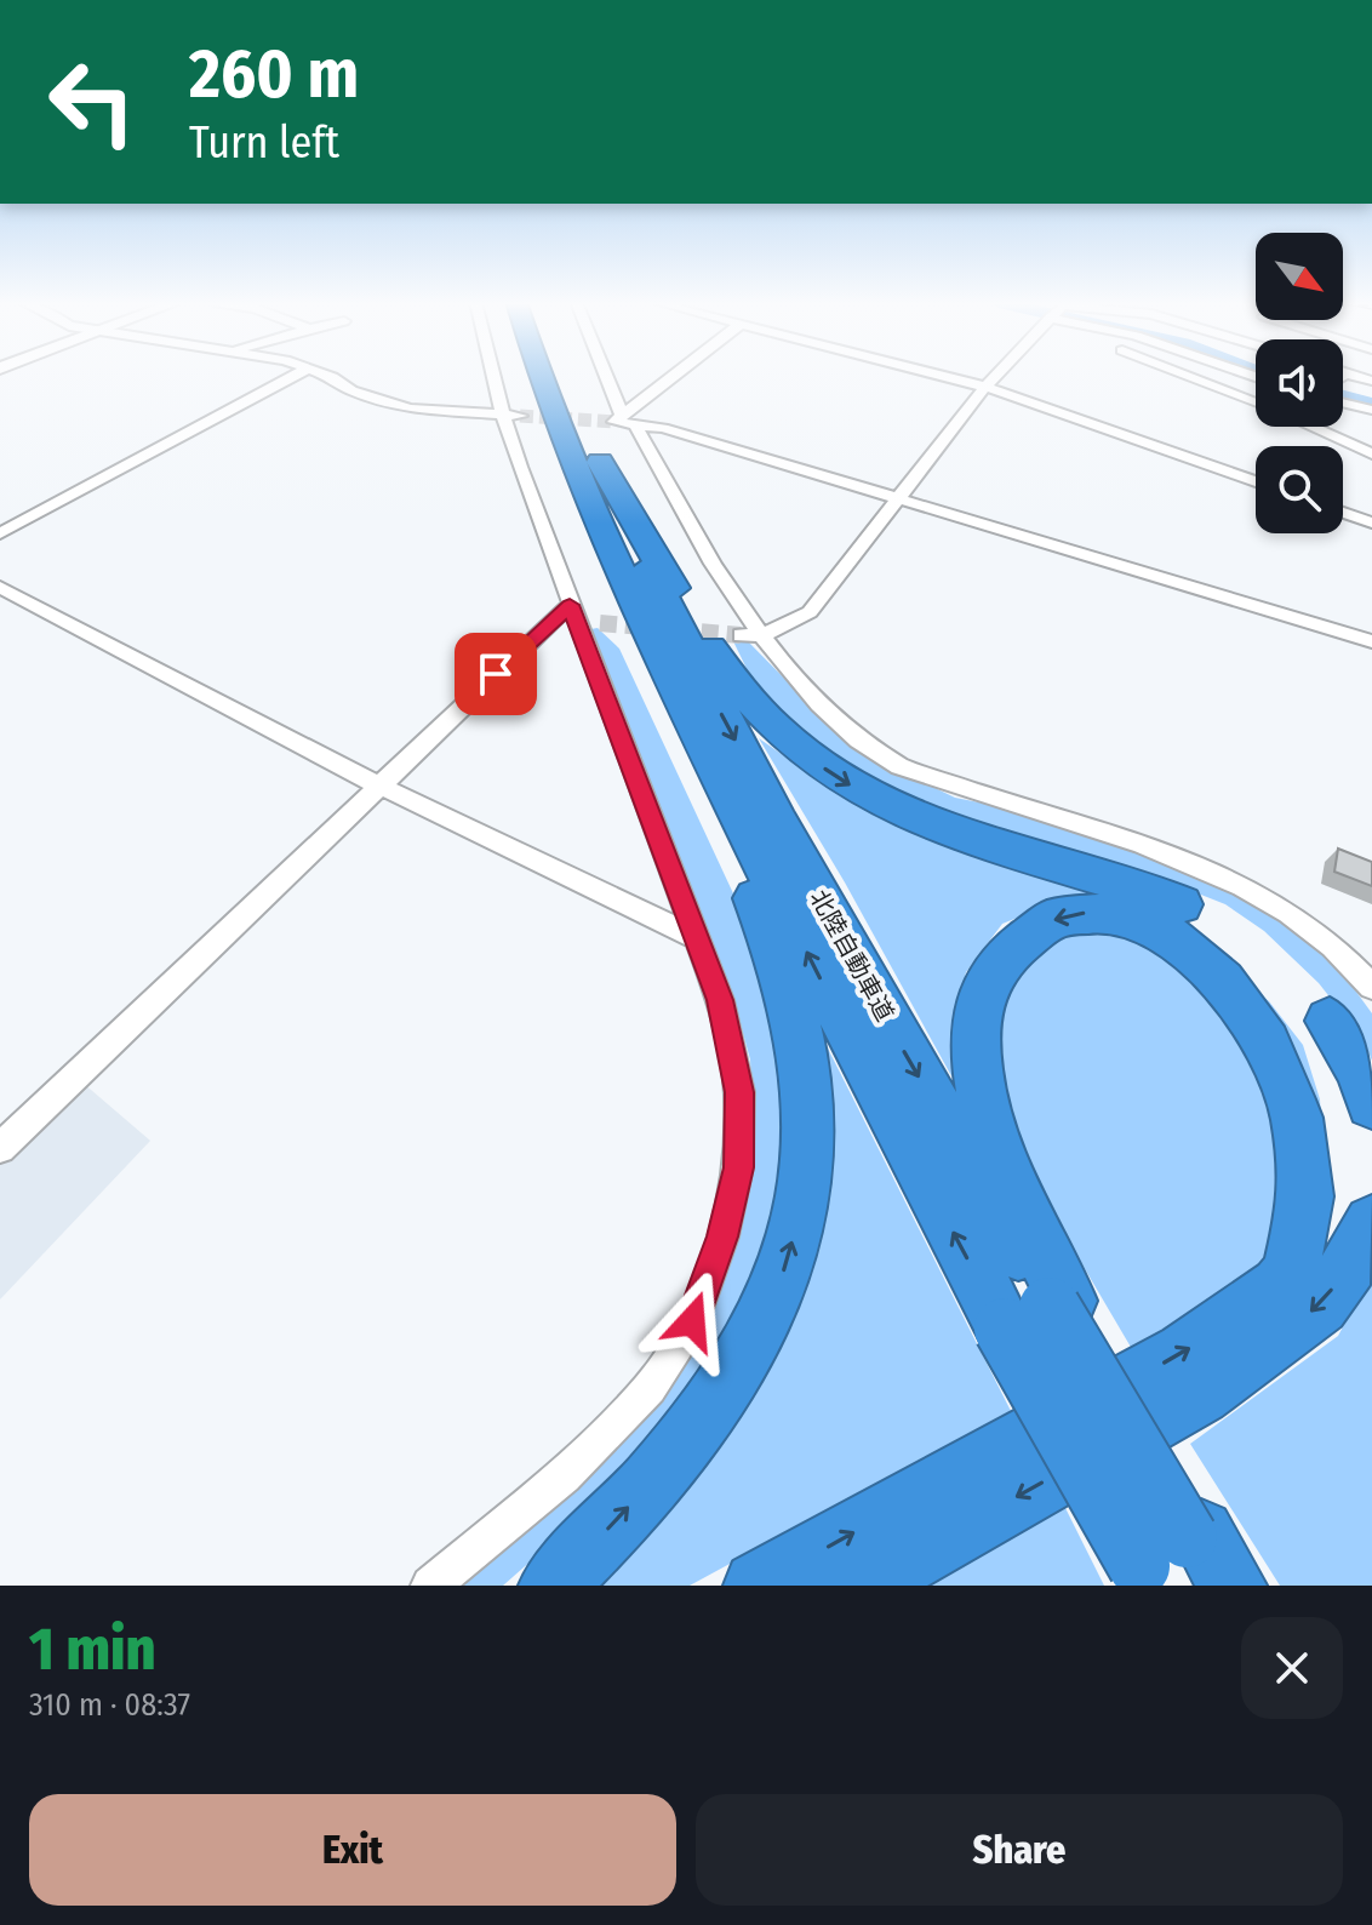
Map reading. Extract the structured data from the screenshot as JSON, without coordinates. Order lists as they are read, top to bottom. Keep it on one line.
{"streets":{"highway":["北陸自動車道"]},"north":"bottom right","page":{"turn":["260 m","Turn left"],"heading":["1 min","310 m · 08:37"],"buttons":["Exit","Share"]}}
